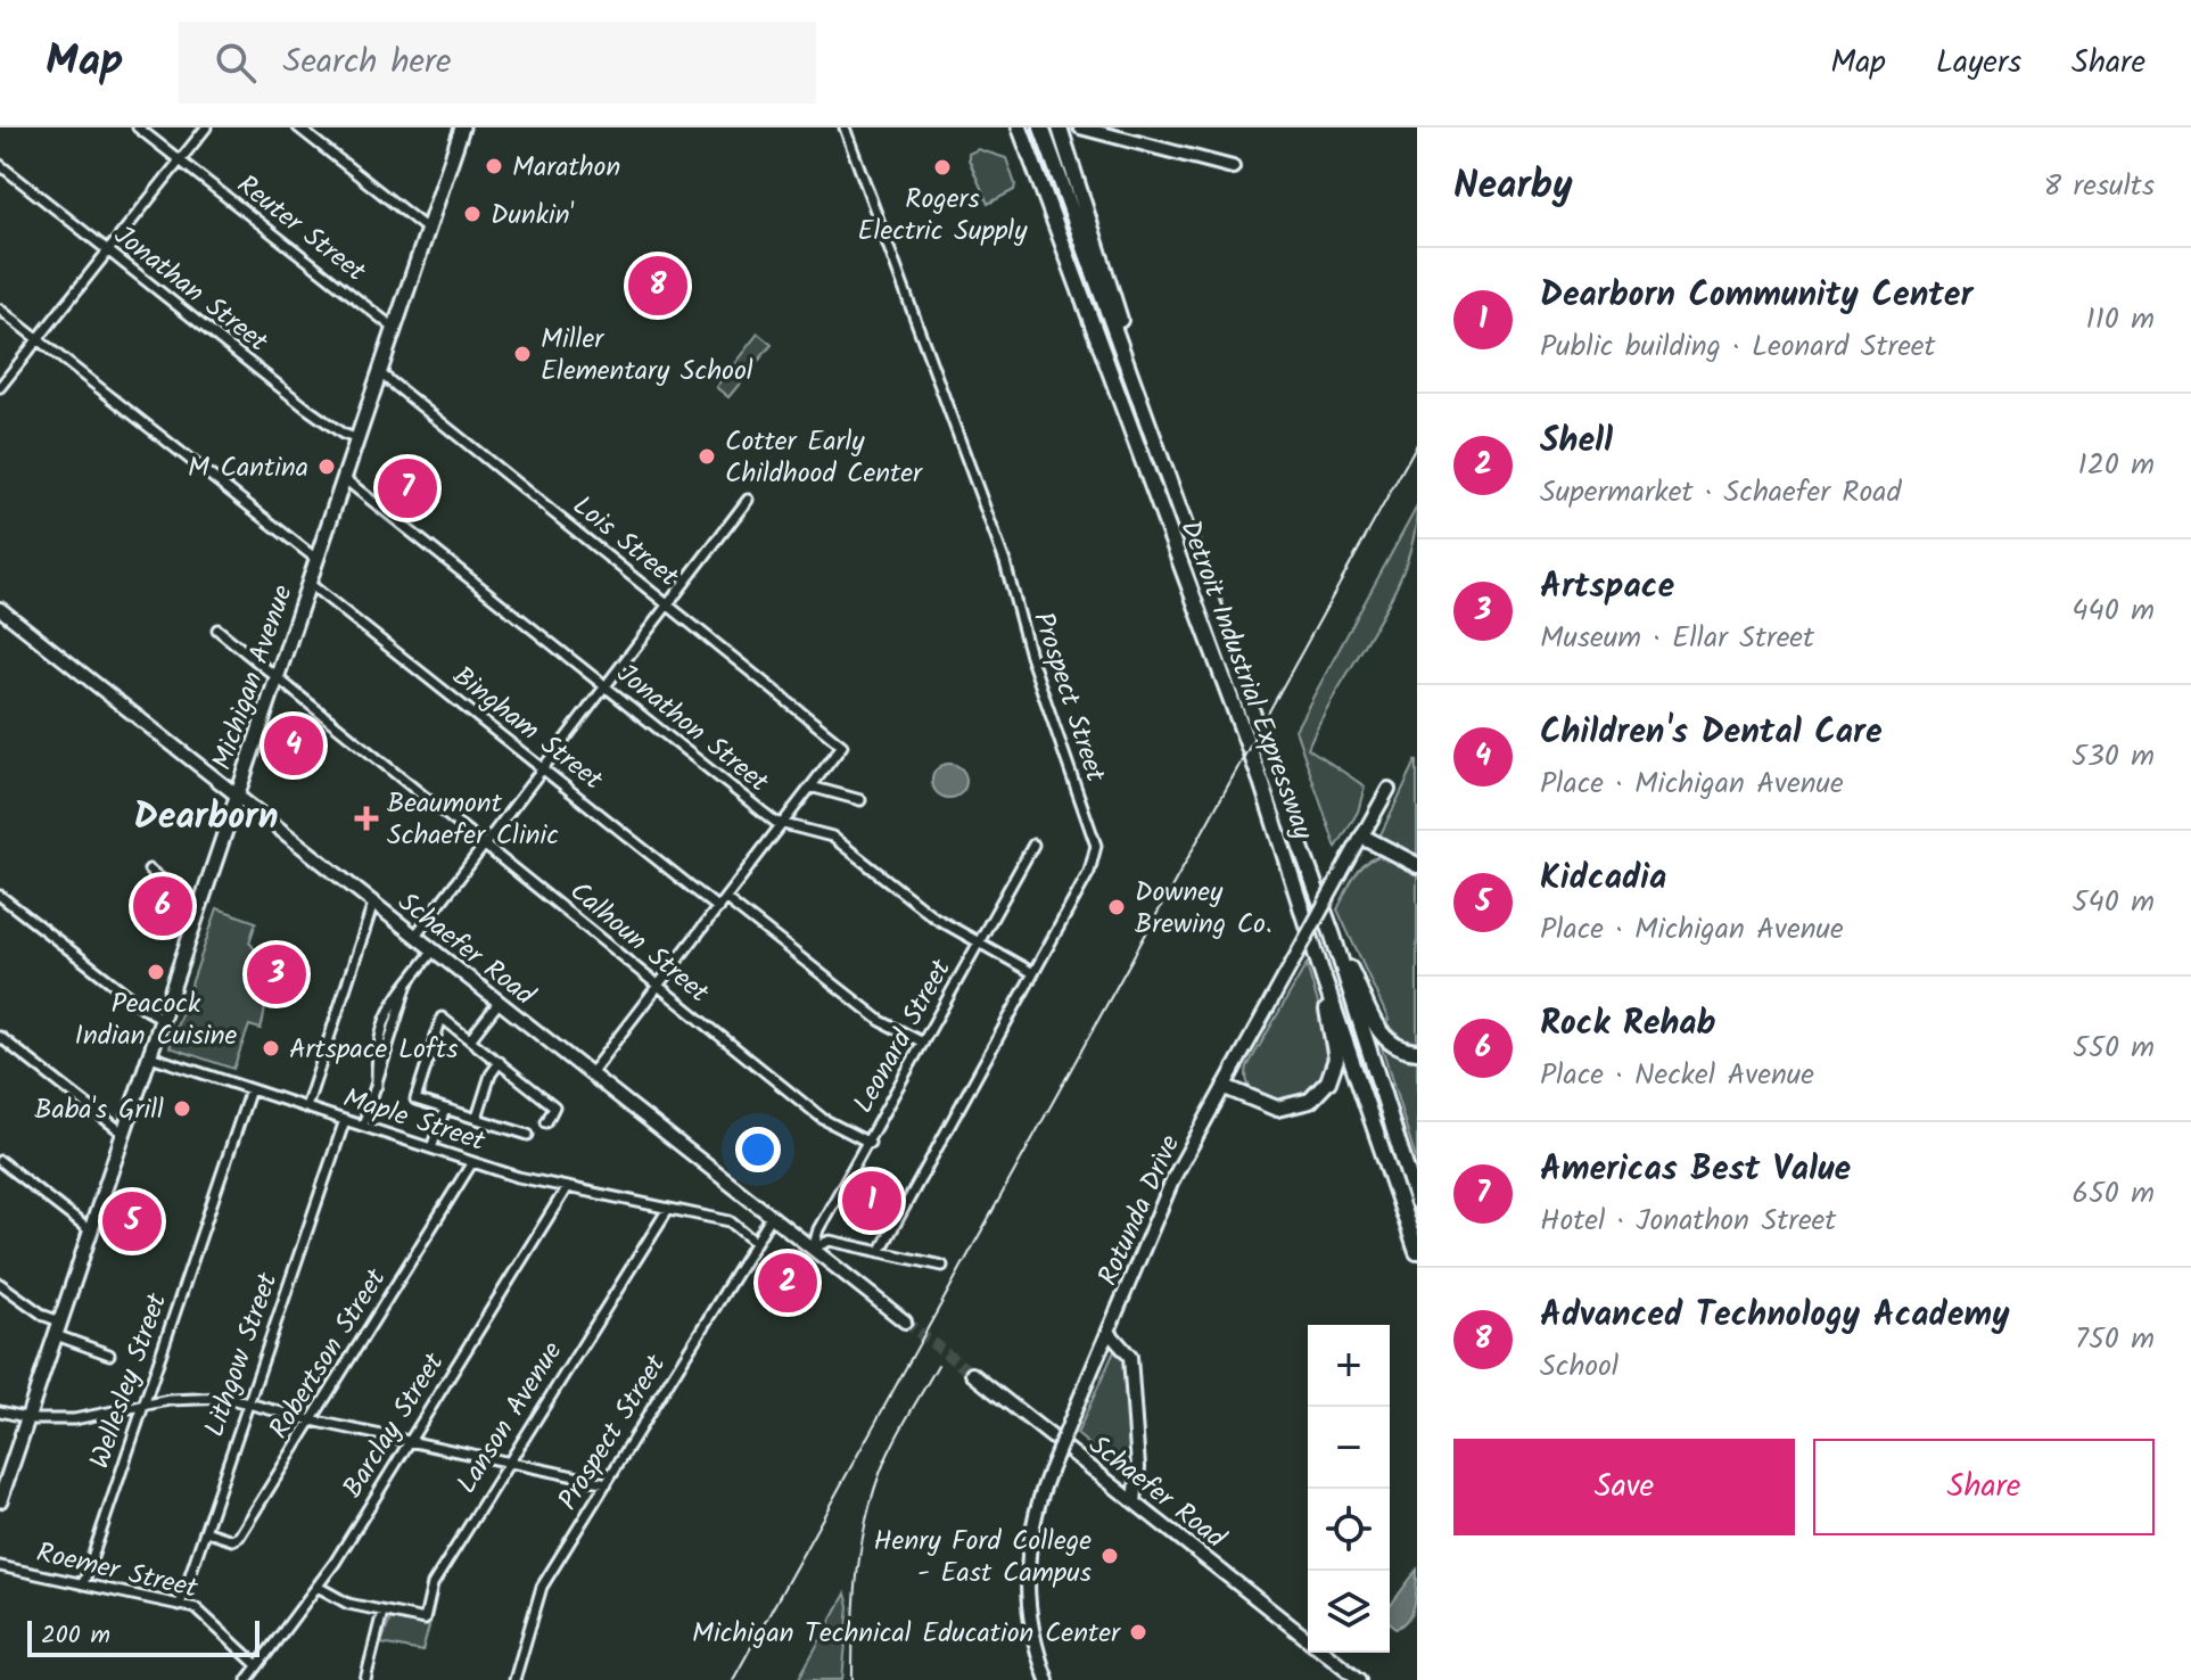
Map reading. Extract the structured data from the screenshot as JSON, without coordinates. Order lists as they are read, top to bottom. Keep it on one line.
{"streets":{"highway":["Detroit Industrial Expressway"],"main road":["Michigan Avenue","Schaefer Road","Rotunda Drive"],"street":["Reuter Street","Jonathan Street","Lois Street","Prospect Street","Bingham Street","Jonathon Street","Calhoun Street","Leonard Street","Maple Street","Robertson Street","Lithgow Street","Wellesley Street","Lanson Avenue","Barclay Street","Roemer Street"]},"crossings":[["Reuter Street","Michigan Avenue"],["Jonathan Street","Michigan Avenue"],["Lois Street","Michigan Avenue"],["Michigan Avenue","Bingham Street"],["Michigan Avenue","Jonathon Street"],["Michigan Avenue","Calhoun Street"],["Michigan Avenue","Schaefer Road"],["Michigan Avenue","Maple Street"],["Prospect Street","Jonathon Street"],["Prospect Street","Schaefer Road"],["Prospect Street","Maple Street"],["Jonathon Street","Leonard Street"],["Calhoun Street","Leonard Street"],["Schaefer Road","Leonard Street"],["Maple Street","Robertson Street"],["Maple Street","Lithgow Street"],["Maple Street","Wellesley Street"],["Maple Street","Lanson Avenue"],["Maple Street","Barclay Street"],["Robertson Street","Lithgow Street"],["Lithgow Street","Roemer Street"],["Wellesley Street","Roemer Street"],["Lanson Avenue","Barclay Street"],["Barclay Street","Roemer Street"]],"districts":["Dearborn"],"places":{"other":["Marathon","Rogers Electric Supply","Dunkin'","Miller Elementary School","Cotter Early Childhood Center","M Cantina","Downey Brewing Co.","Peacock Indian Cuisine","Artspace Lofts","Baba's Grill","Henry Ford College - East Campus","Michigan Technical Education Center"],"health":["Beaumont Schaefer Clinic"]},"scale_bar":"200 m","page":{"header":"Map","search":"Search here","nav":["Map","Layers","Share"],"heading":["Nearby","8 results"],"list":[{"mark":"1","name":"Dearborn Community Center","note":"Public building · Leonard Street","value":"110 m"},{"mark":"2","name":"Shell","note":"Supermarket · Schaefer Road","value":"120 m"},{"mark":"3","name":"Artspace","note":"Museum · Ellar Street","value":"440 m"},{"mark":"4","name":"Children's Dental Care","note":"Place · Michigan Avenue","value":"530 m"},{"mark":"5","name":"Kidcadia","note":"Place · Michigan Avenue","value":"540 m"},{"mark":"6","name":"Rock Rehab","note":"Place · Neckel Avenue","value":"550 m"},{"mark":"7","name":"Americas Best Value","note":"Hotel · Jonathon Street","value":"650 m"},{"mark":"8","name":"Advanced Technology Academy","note":"School","value":"750 m"}],"pins":["8","7","4","6","3","1","5","2"],"map_buttons":["+","−"],"buttons":["Save","Share"],"scale":"200 m"}}
